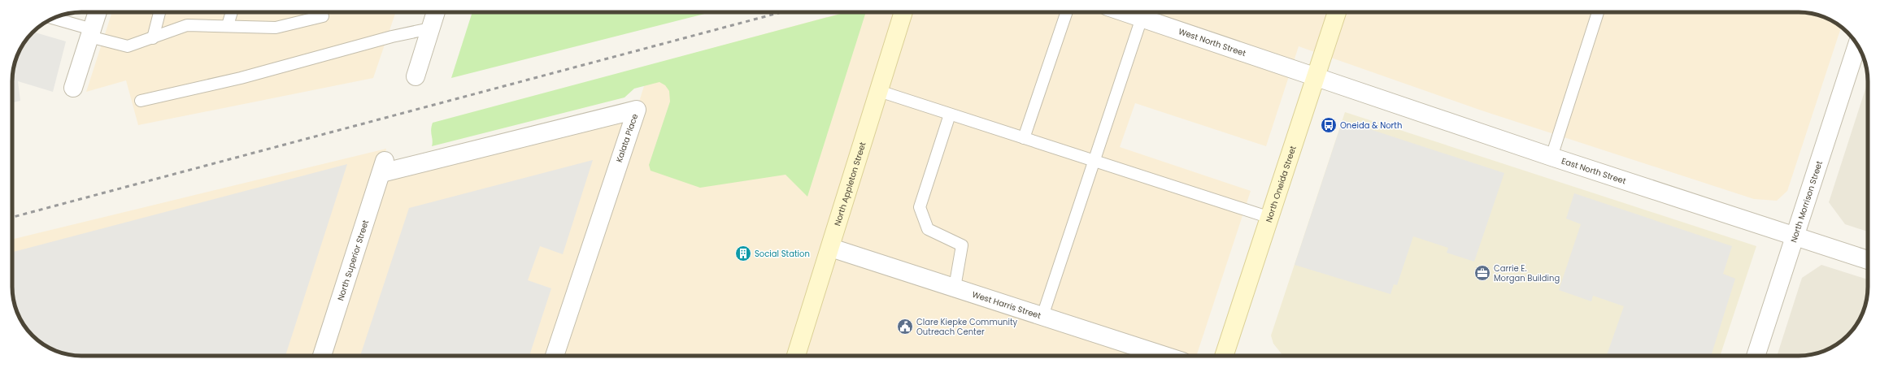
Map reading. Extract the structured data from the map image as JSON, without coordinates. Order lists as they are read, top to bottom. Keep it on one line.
{"streets":{"main road":["North Appleton Street","North Oneida Street"],"street":["West North Street","Kalata Place","East North Street","North Morrison Street","North Superior Street","West Harris Street"]},"crossings":[["West North Street","East North Street"],["West North Street","North Oneida Street"],["Kalata Place","North Superior Street"],["East North Street","North Oneida Street"],["East North Street","North Morrison Street"],["North Appleton Street","West Harris Street"]],"places":{"bus stop":["Oneida & North"],"building":["Social Station"],"office":["Carrie E. Morgan Building"],"public building":["Clare Kiepke Community Outreach Center"]}}
